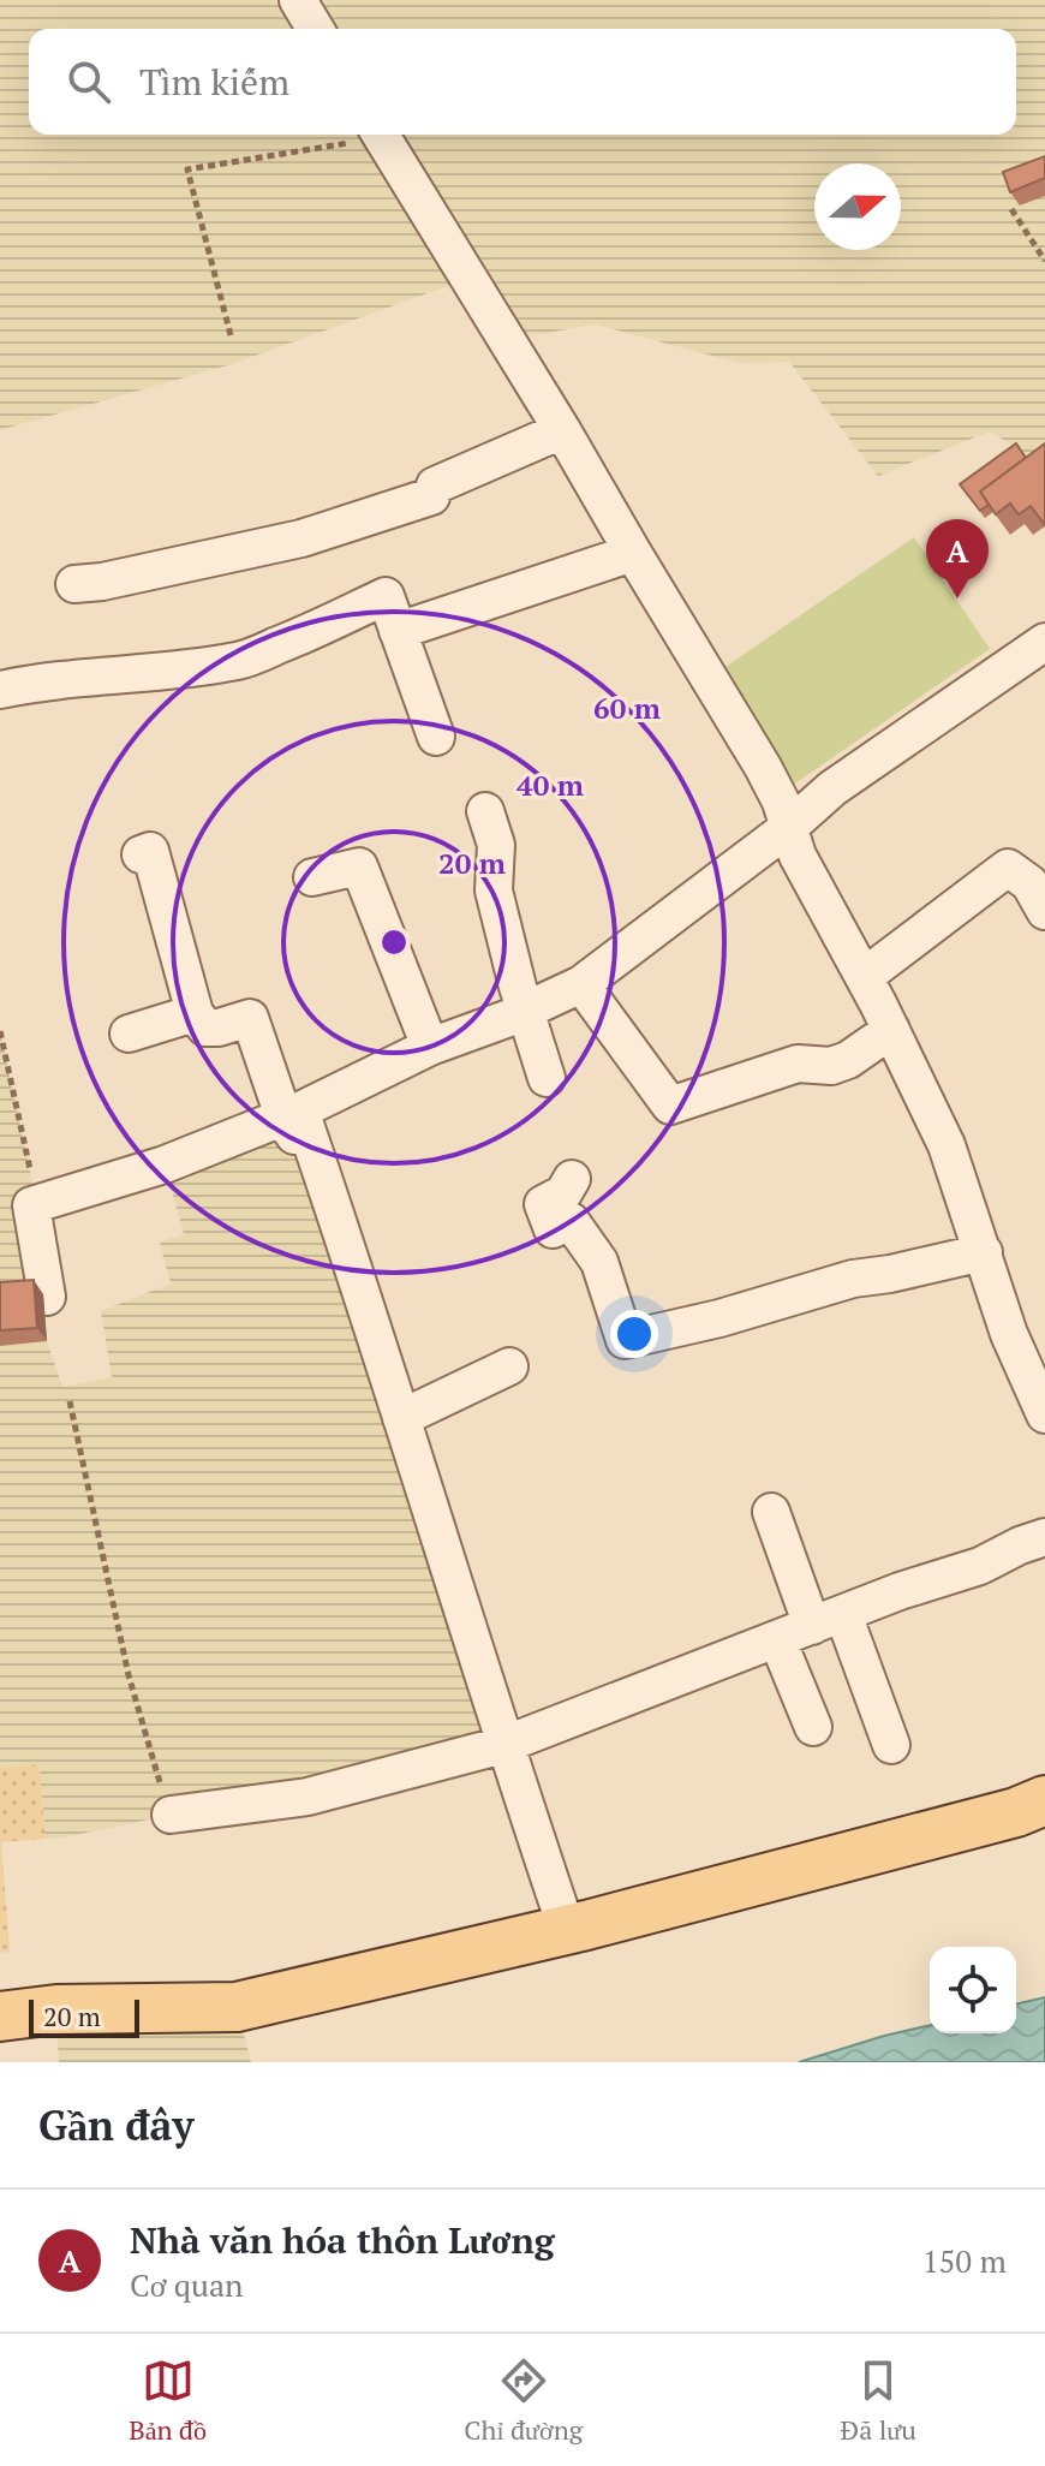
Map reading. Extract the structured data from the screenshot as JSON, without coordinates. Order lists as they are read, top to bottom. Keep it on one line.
{"scale_bar":"20 m","north":"right","page":{"search":"Tìm kiếm","pins":"A","scale":"20 m","heading":"Gần đây","list":[{"mark":"A","name":"Nhà văn hóa thôn Lương","note":"Cơ quan","value":"150 m"}],"nav":["Bản đồ","Chỉ đường","Đã lưu"]},"rings":["60 m","40 m","20 m"]}
